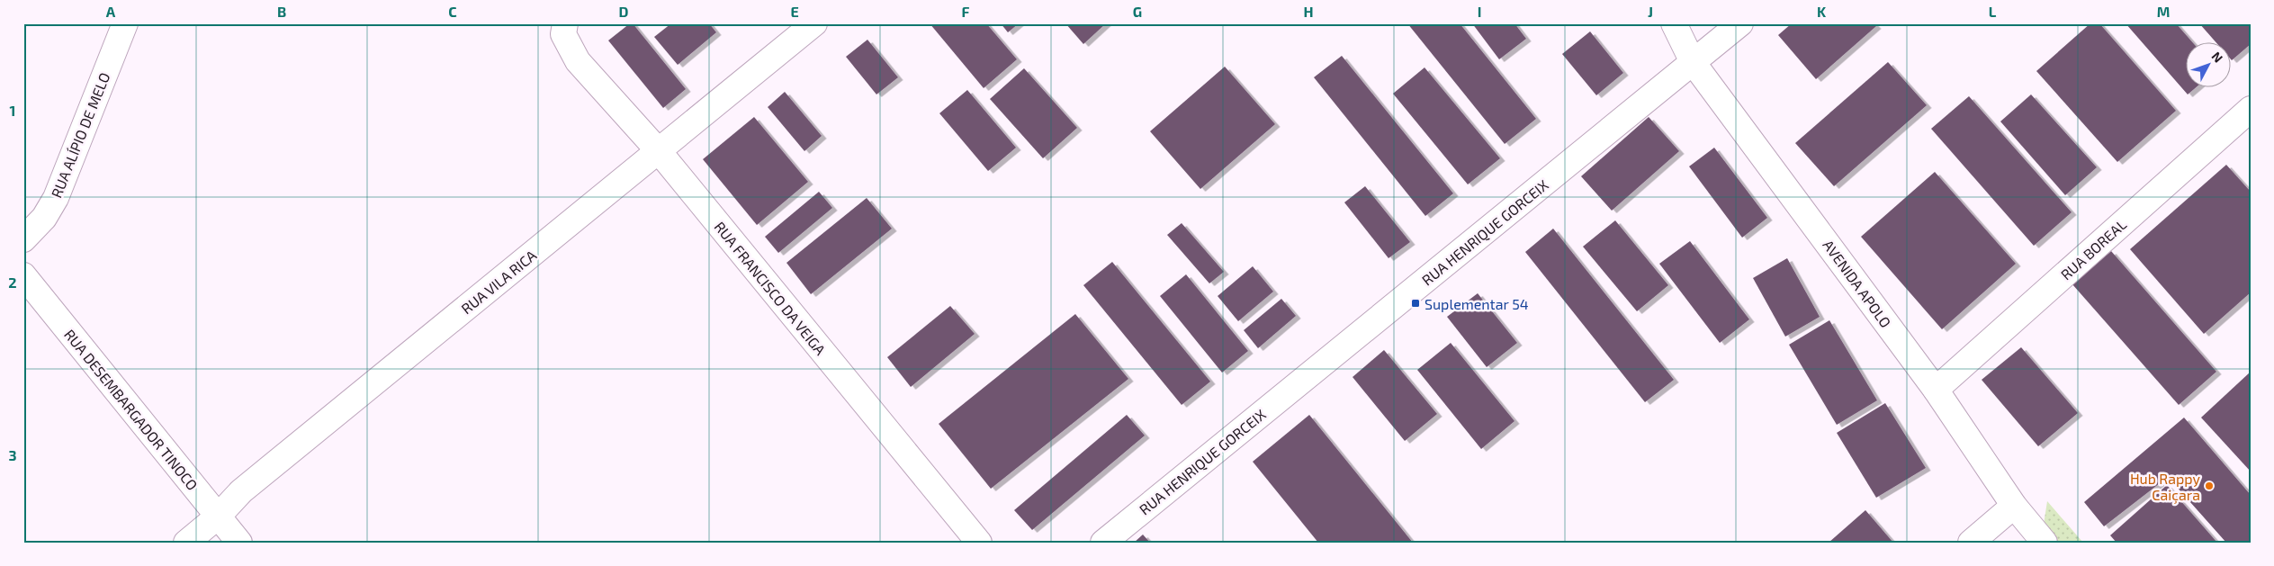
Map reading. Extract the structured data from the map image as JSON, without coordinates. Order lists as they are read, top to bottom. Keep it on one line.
{"streets":{"street":["RUA ALÍPIO DE MELO","RUA HENRIQUE GORCEIX","RUA BOREAL","RUA VILA RICA","AVENIDA APOLO","RUA FRANCISCO DA VEIGA","RUA DESEMBARGADOR TINOCO"]},"crossings":[["RUA HENRIQUE GORCEIX","AVENIDA APOLO"],["RUA BOREAL","AVENIDA APOLO"],["RUA VILA RICA","RUA FRANCISCO DA VEIGA"],["RUA VILA RICA","RUA DESEMBARGADOR TINOCO"]],"places":{"transit":["Suplementar 54"],"other":["Hub Rappy Caiçara"]},"north":"top right","grid":{"columns":["A","B","C","D","E","F","G","H","I","J","K","L","M"],"rows":["1","2","3"]}}
